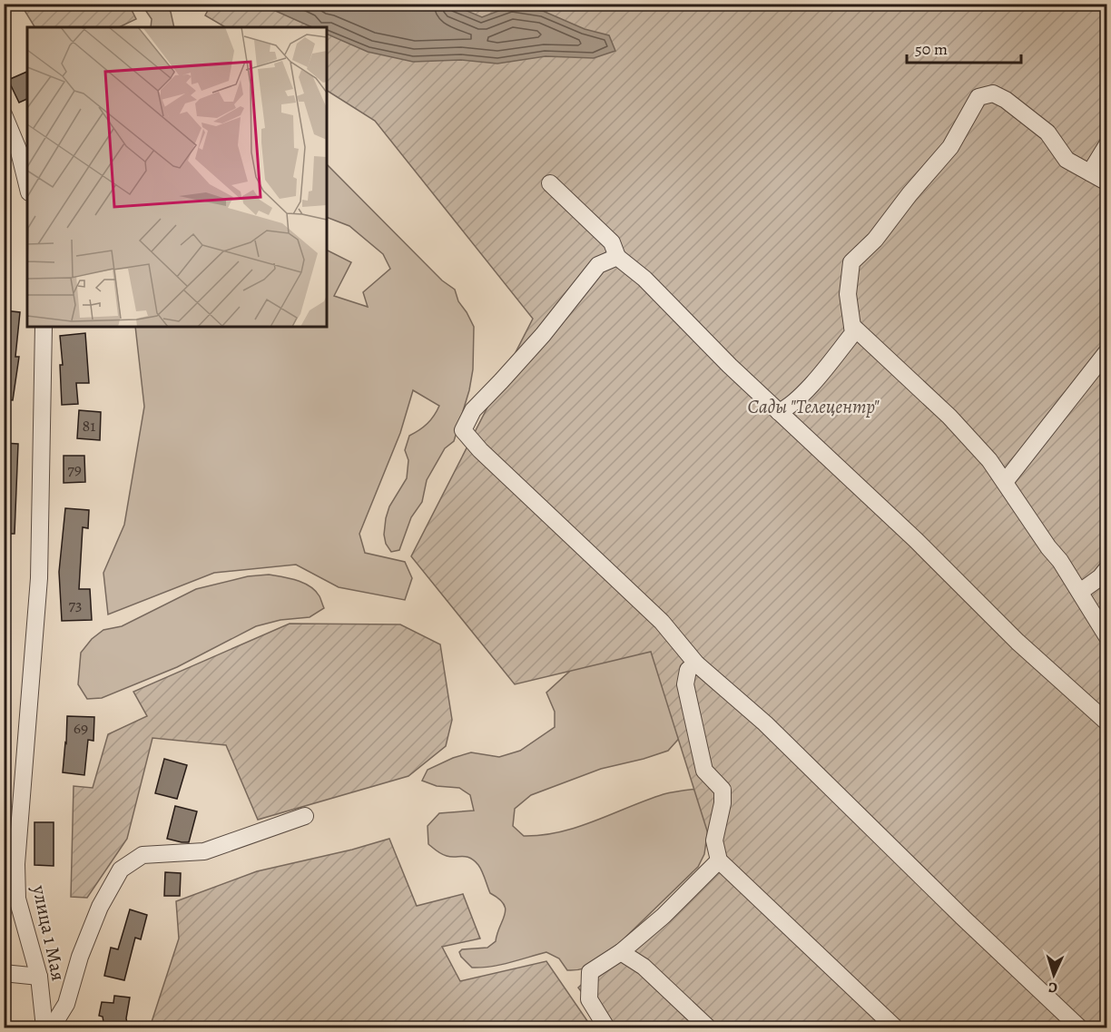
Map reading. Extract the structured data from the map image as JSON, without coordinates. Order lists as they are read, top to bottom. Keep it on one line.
{"streets":{"street":["улица 1 Мая"]},"parks":["Сады \"Телецентр\""],"house_numbers":["81","79","73","69"],"scale_bar":"50 m","north":"bottom"}
